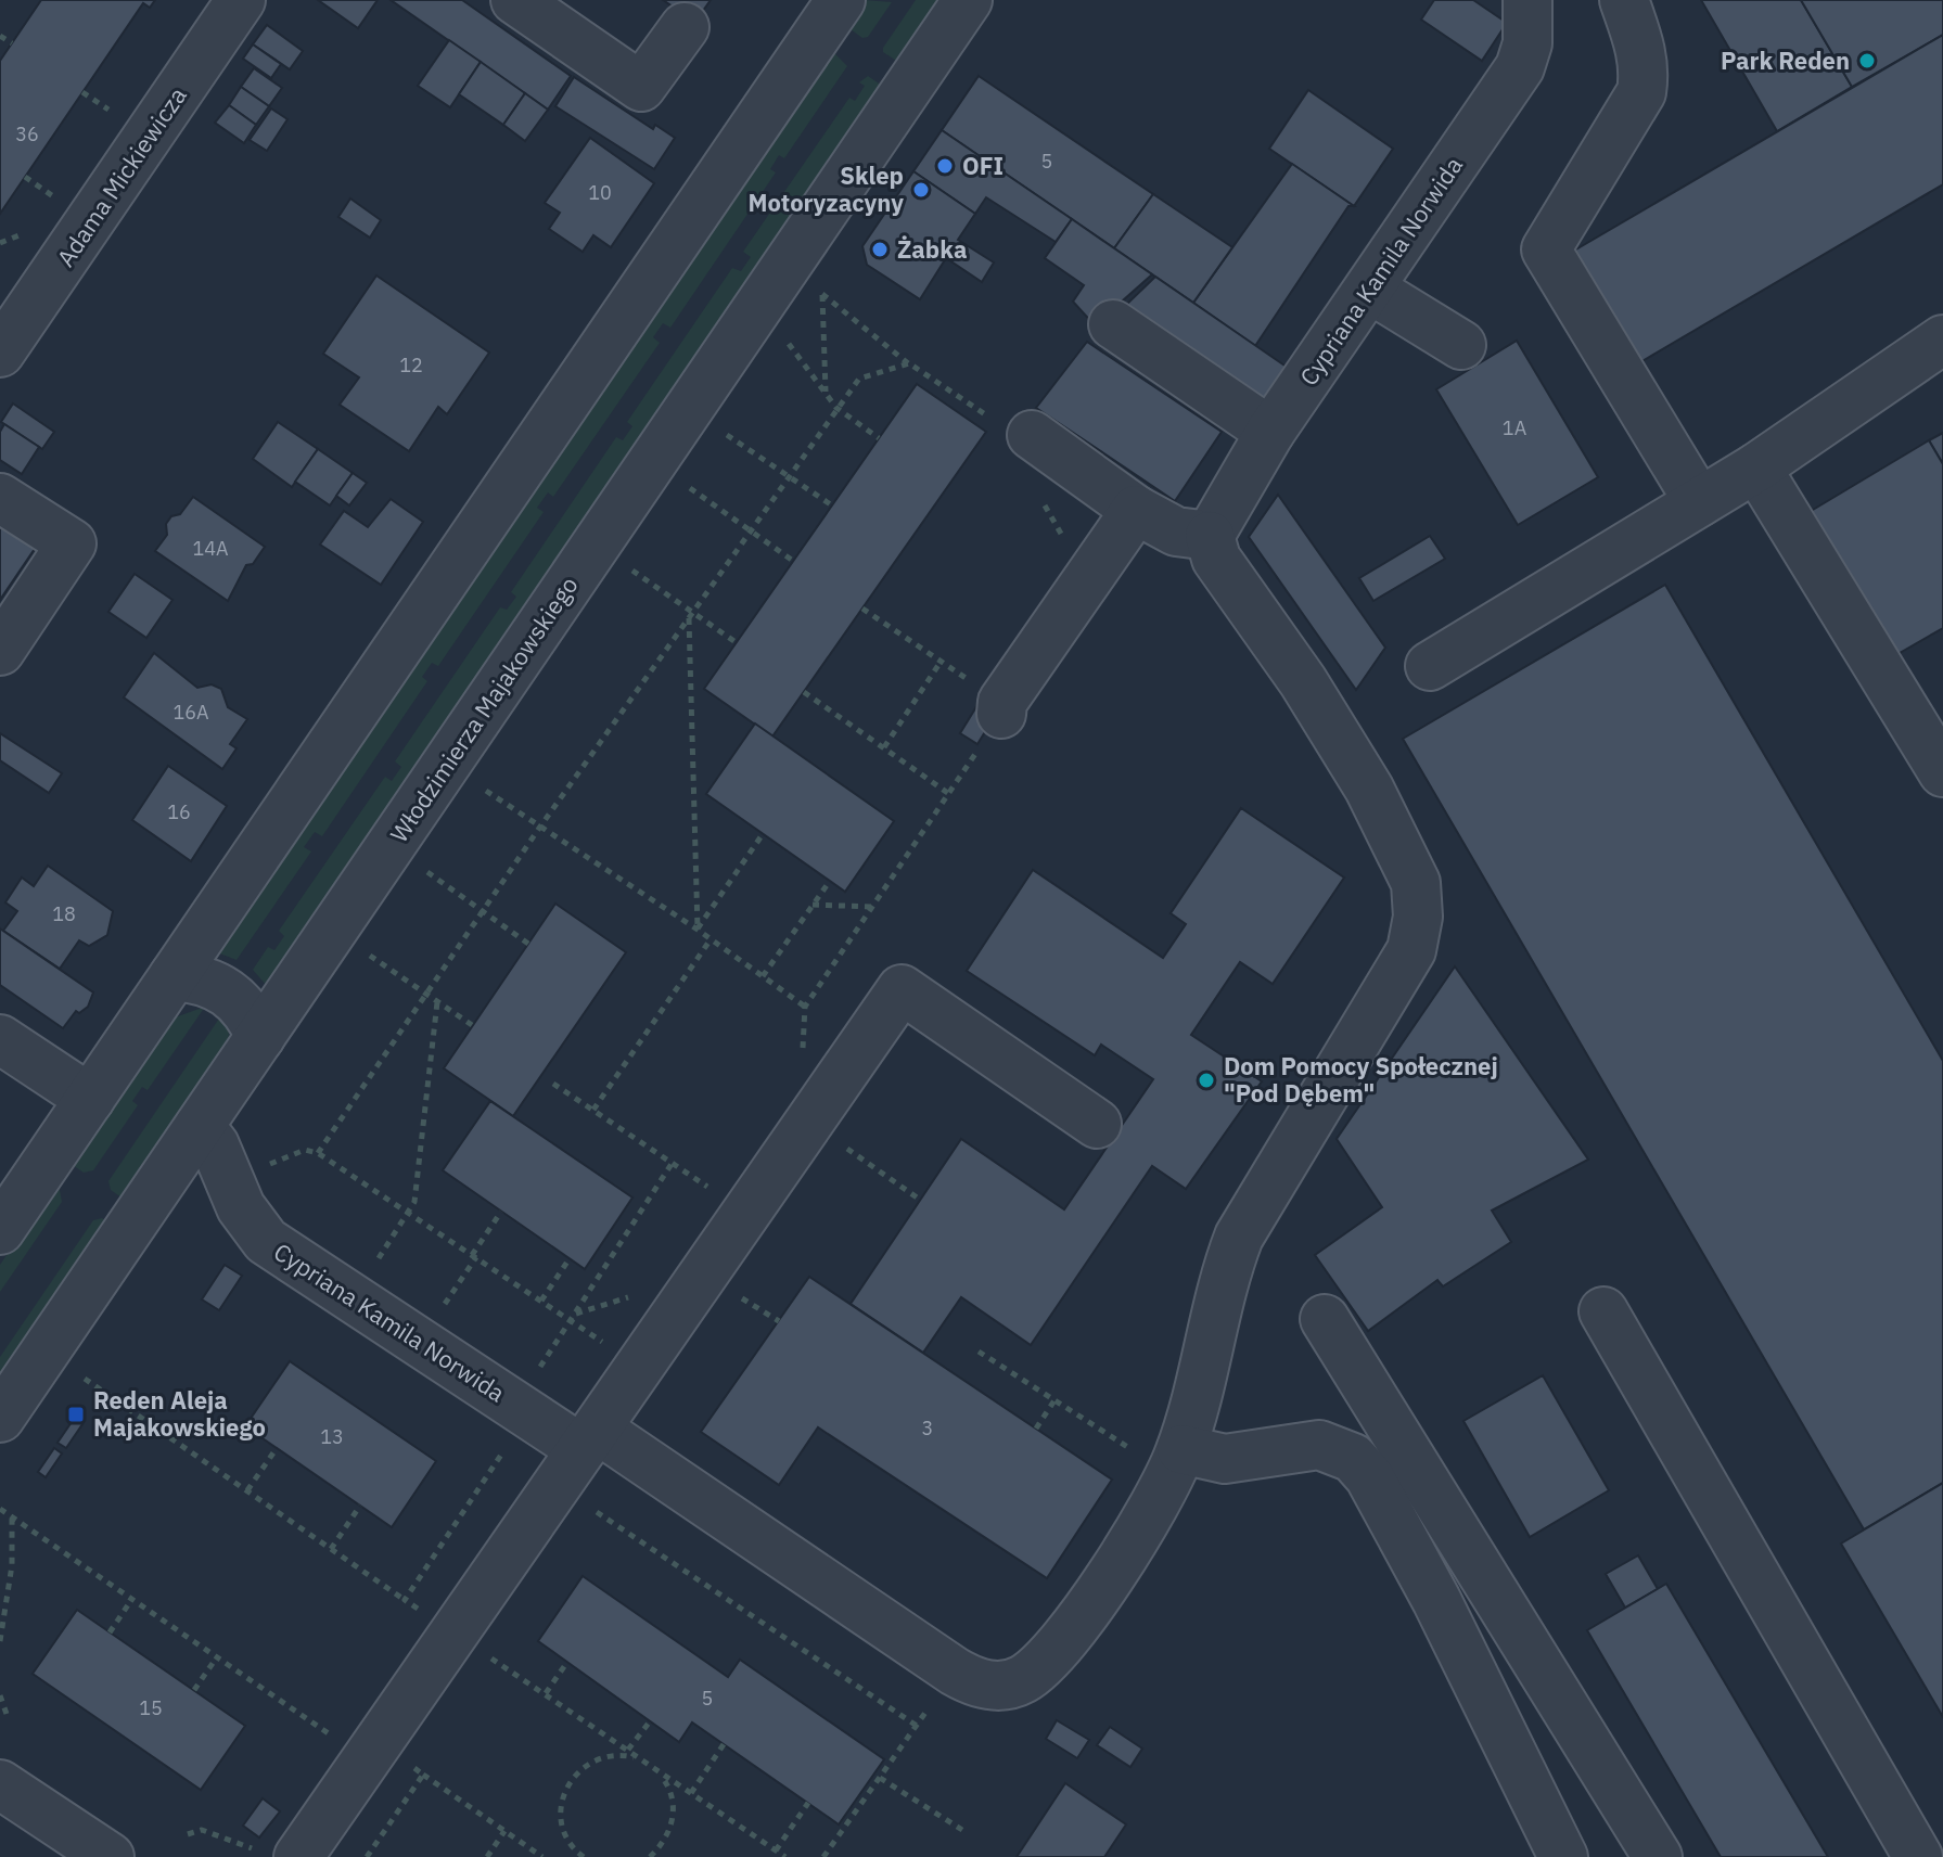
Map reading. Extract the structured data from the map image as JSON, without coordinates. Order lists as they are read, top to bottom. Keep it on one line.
{"streets":{"street":["Adama Mickiewicza","Cypriana Kamila Norwida","Włodzimierza Majakowskiego"]},"crossings":[["Cypriana Kamila Norwida","Włodzimierza Majakowskiego"]],"places":{"other":["Park Reden","OFI","Sklep Motoryzacyny","Żabka","Dom Pomocy Społecznej \"Pod Dębem\""],"transit":["Reden Aleja Majakowskiego"]},"house_numbers":["36","5","10","12","1A","14A","16A","16","18","3","13","5","15"]}
